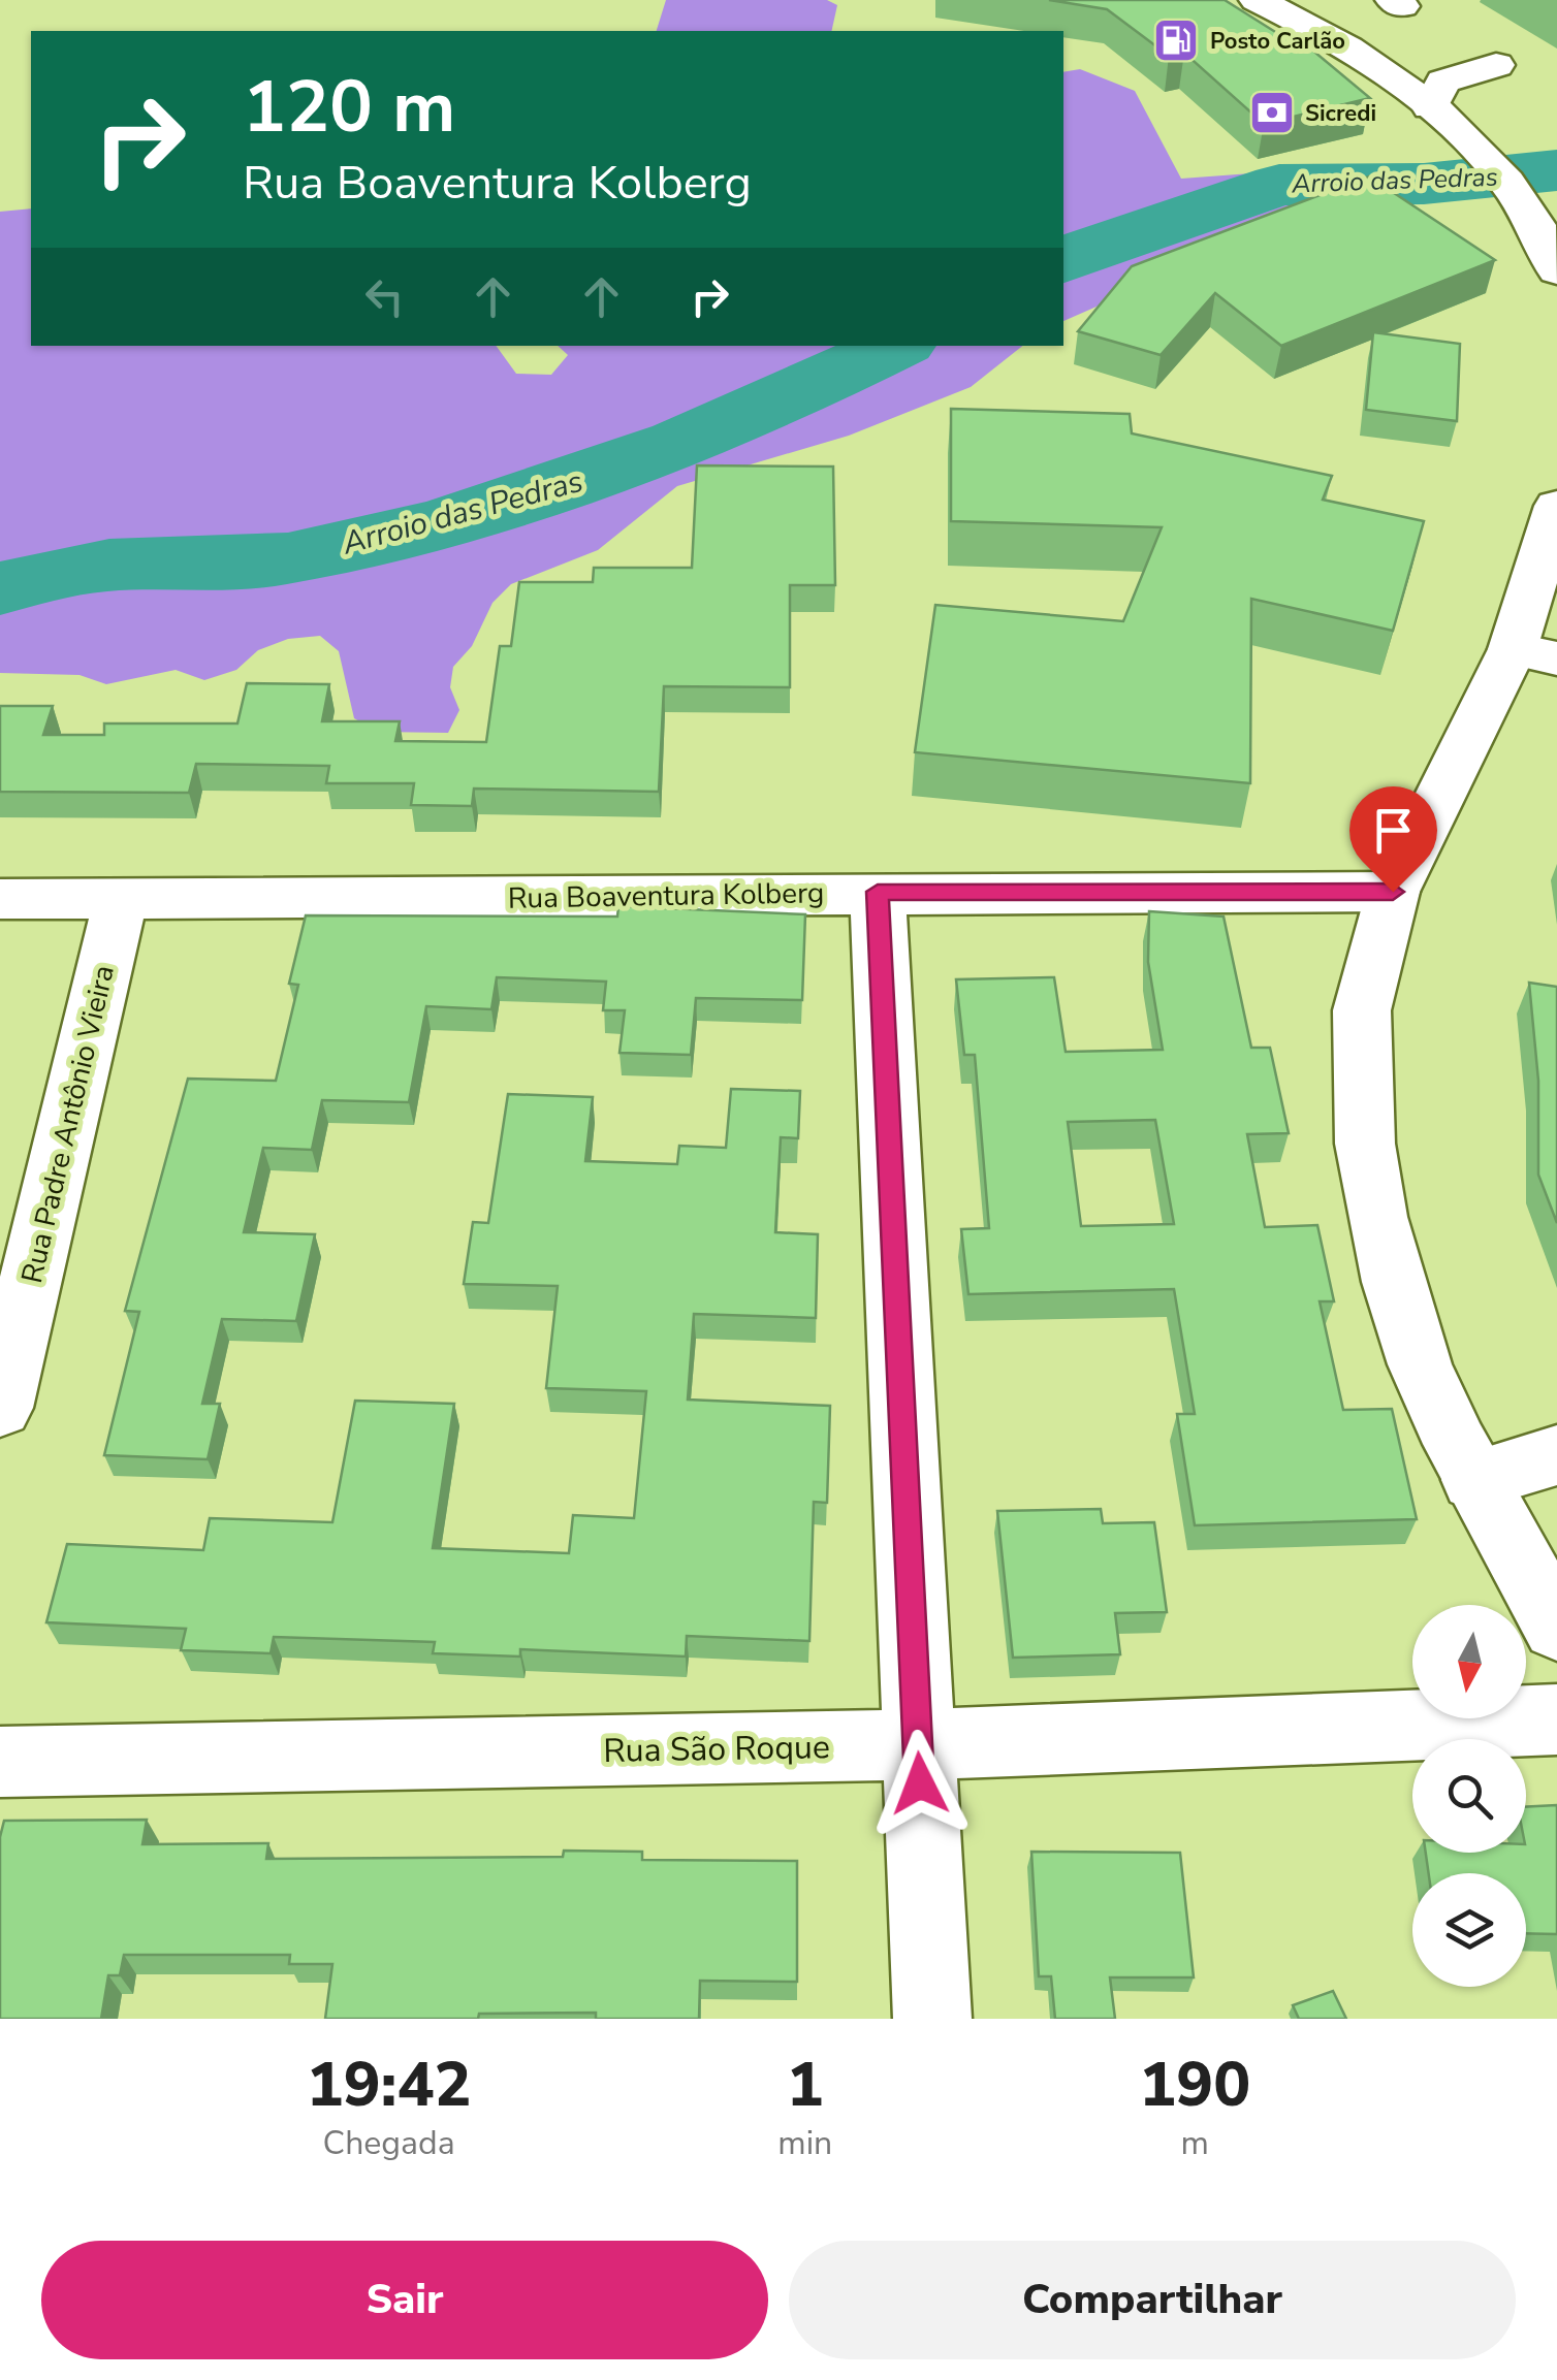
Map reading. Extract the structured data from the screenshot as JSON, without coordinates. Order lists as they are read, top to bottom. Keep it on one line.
{"streets":{"street":["Rua Boaventura Kolberg","Rua Padre Antônio Vieira","Rua São Roque"]},"crossings":[["Rua Boaventura Kolberg","Rua Padre Antônio Vieira"]],"water":["Arroio das Pedras"],"places":{"fuel station":["Posto Carlão"],"bank":["Sicredi"]},"north":"bottom","page":{"turn":["120 m","Rua Boaventura Kolberg"],"eta":["19:42","Chegada","1","min","190","m"],"buttons":["Sair","Compartilhar"]}}
